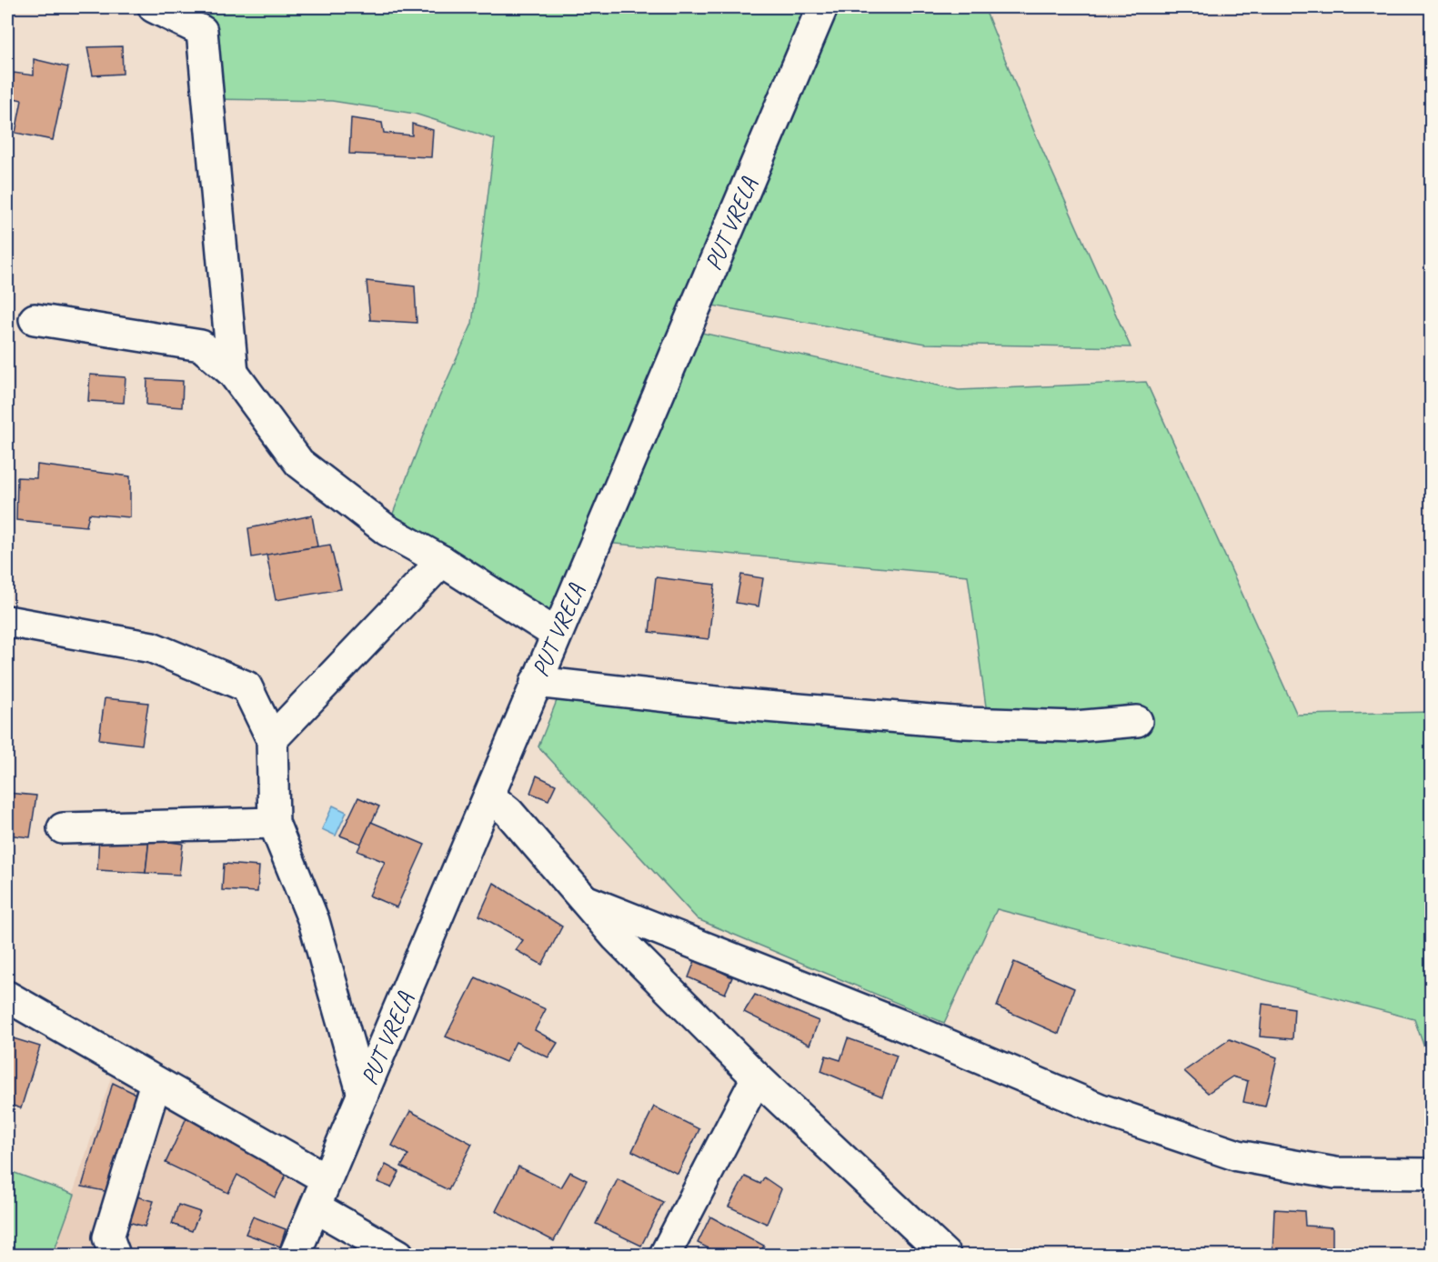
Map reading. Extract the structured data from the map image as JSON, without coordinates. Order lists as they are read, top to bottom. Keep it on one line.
{"streets":{"street":["PUT VRELA"]}}
